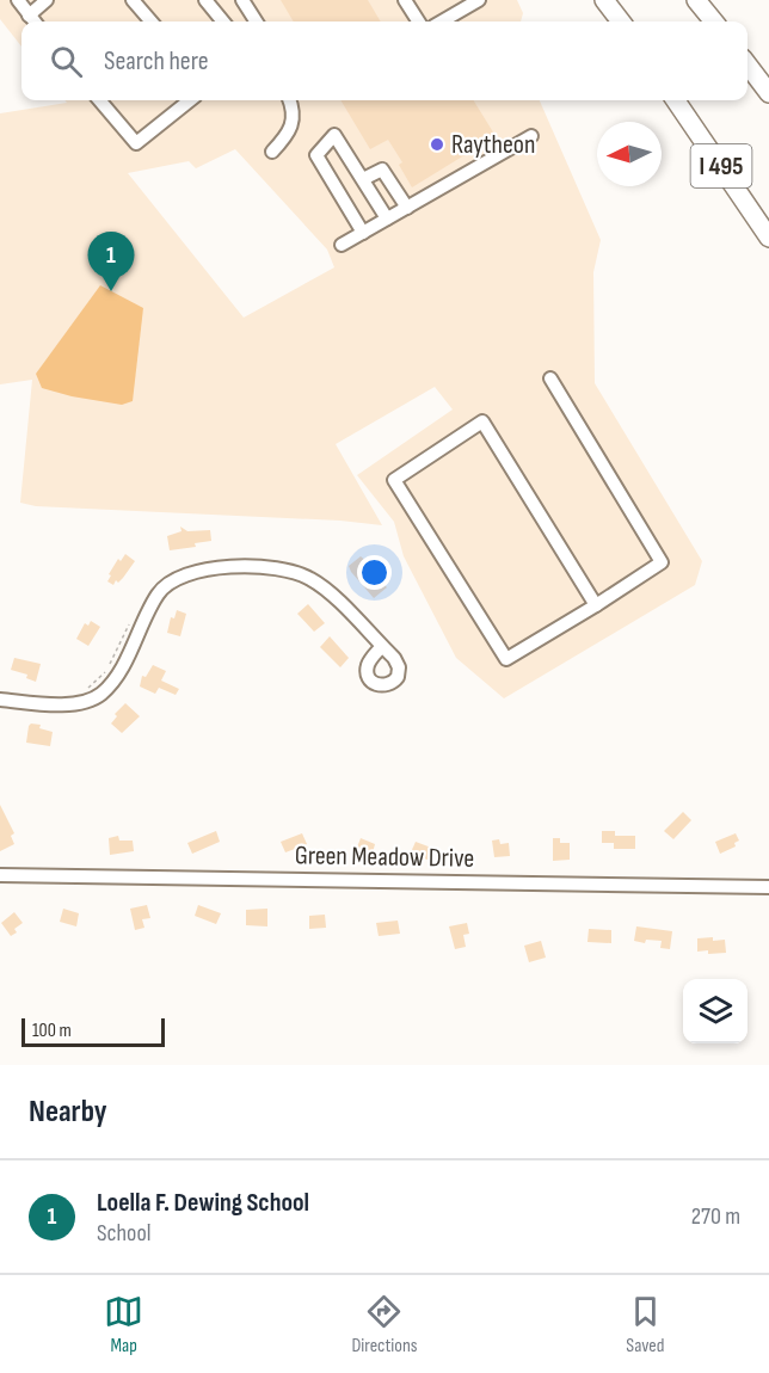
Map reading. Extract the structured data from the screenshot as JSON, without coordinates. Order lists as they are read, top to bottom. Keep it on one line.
{"streets":{"highway":["I 495"],"street":["Green Meadow Drive"]},"places":["Raytheon"],"scale_bar":"100 m","north":"left","page":{"search":"Search here","pins":"1","scale":"100 m","heading":"Nearby","list":[{"mark":"1","name":"Loella F. Dewing School","note":"School","value":"270 m"}],"nav":["Map","Directions","Saved"]}}
